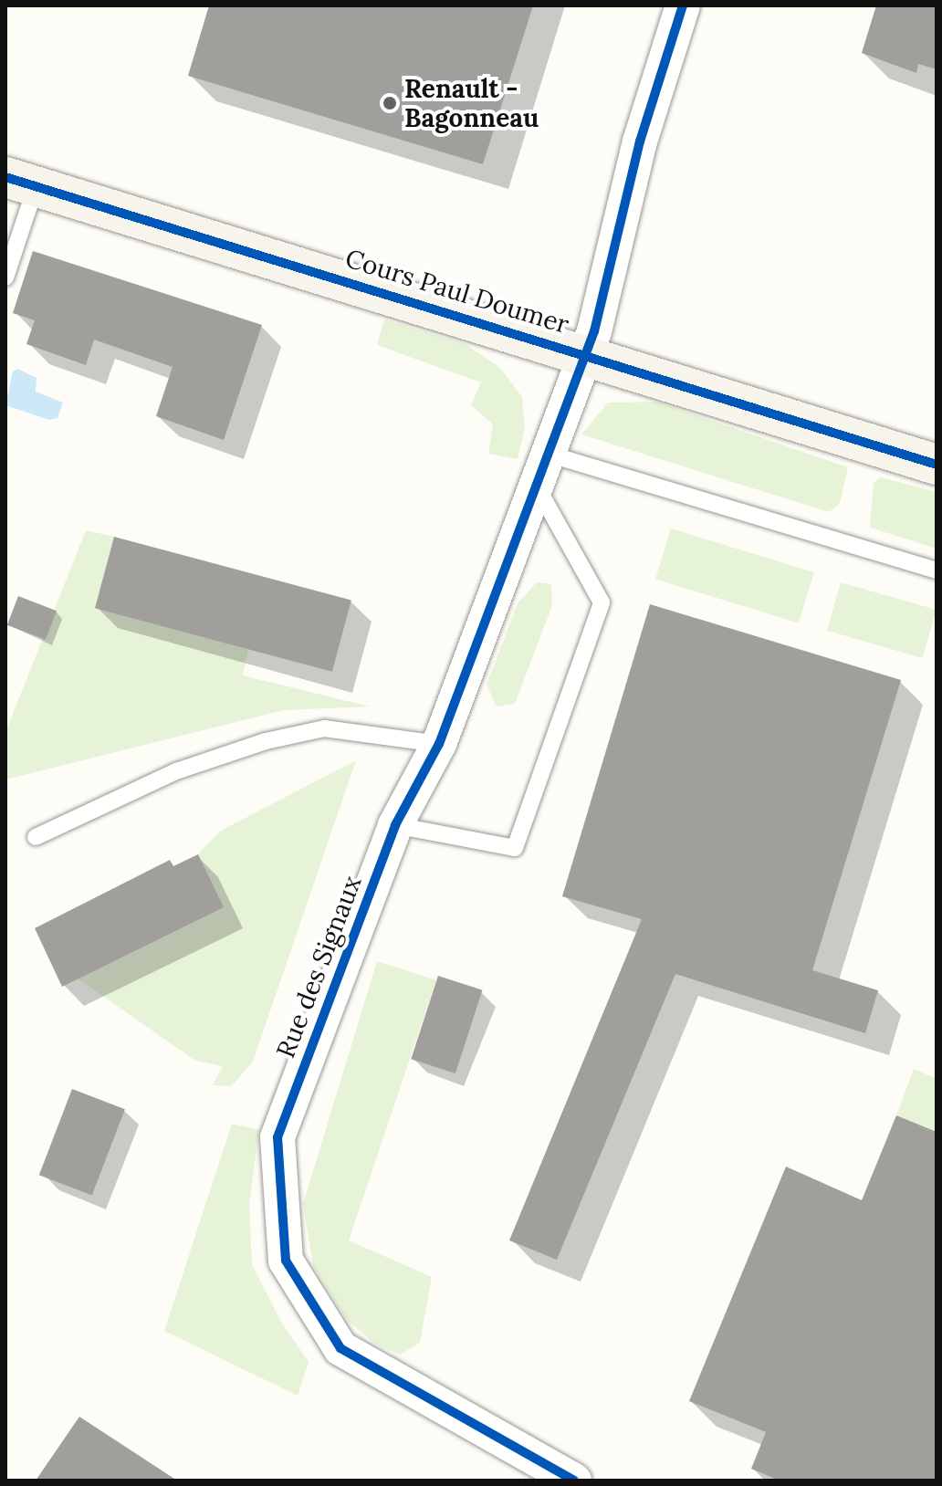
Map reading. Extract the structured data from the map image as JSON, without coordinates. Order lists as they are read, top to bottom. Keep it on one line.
{"streets":{"street":["Cours Paul Doumer","Rue des Signaux"]},"crossings":[["Cours Paul Doumer","Rue des Signaux"]],"places":["Renault - Bagonneau"]}
